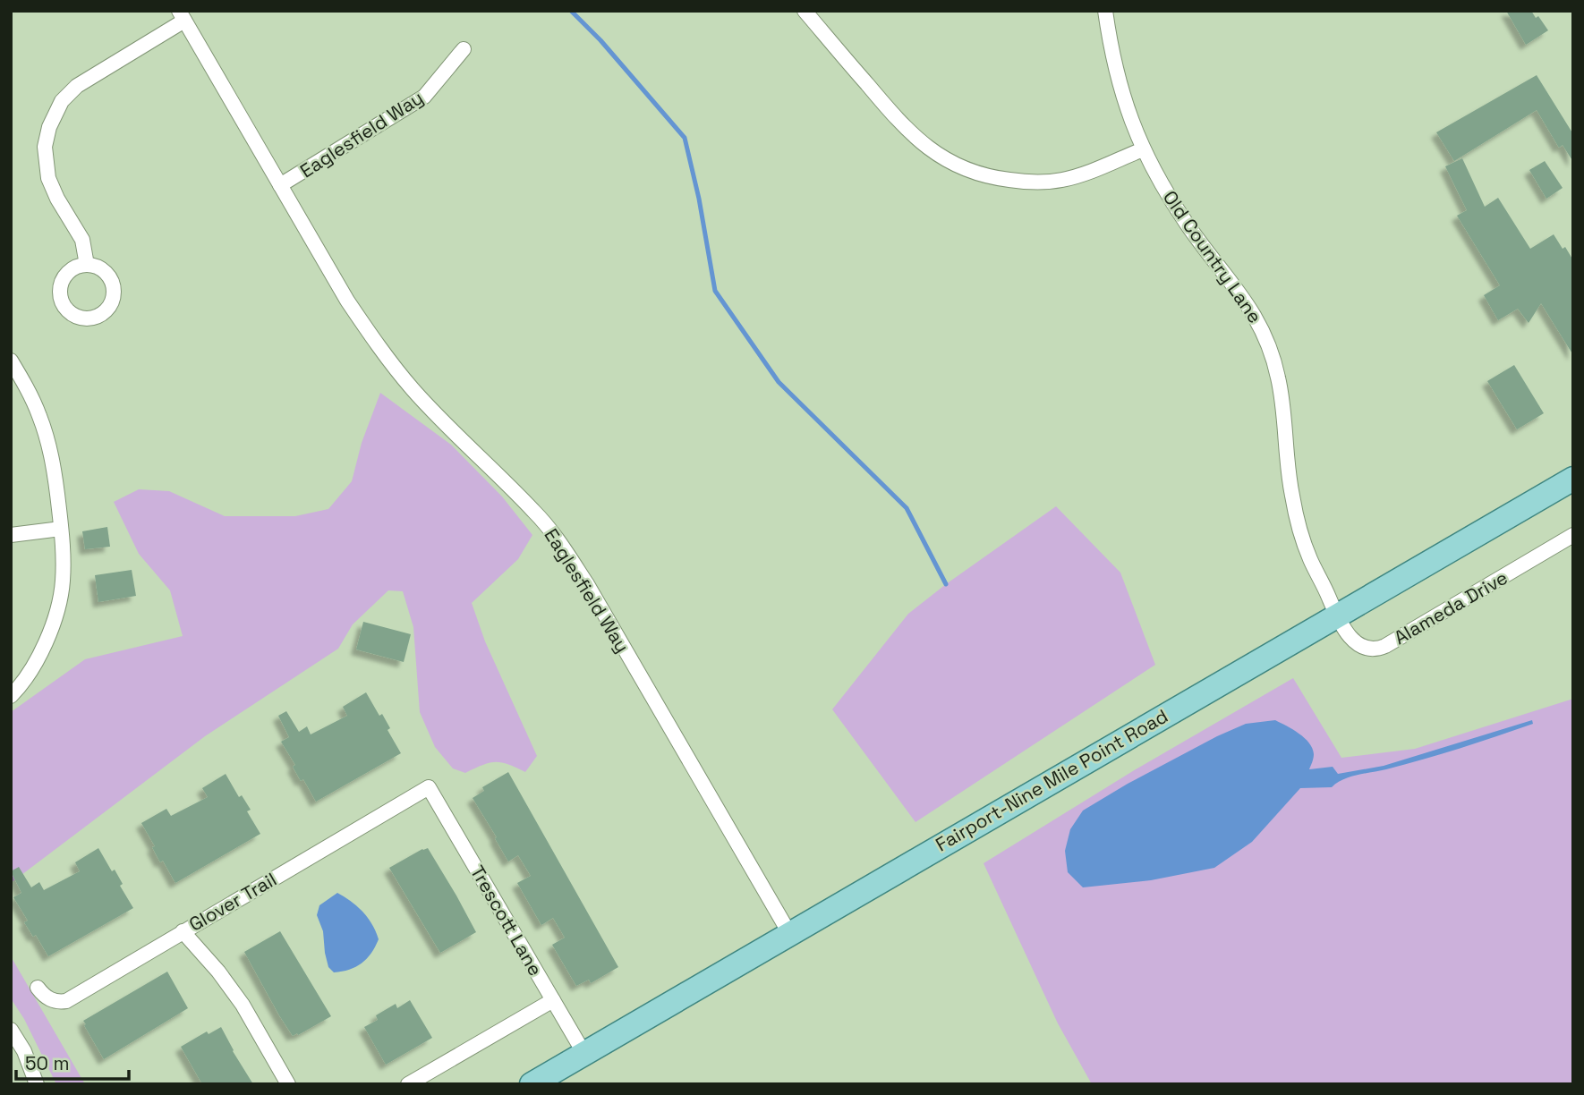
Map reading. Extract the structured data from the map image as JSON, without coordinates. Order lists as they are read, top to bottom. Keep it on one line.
{"streets":{"main road":["Fairport-Nine Mile Point Road"],"street":["Eaglesfield Way","Old Country Lane","Alameda Drive","Glover Trail","Trescott Lane"]},"crossings":[["Eaglesfield Way","Fairport-Nine Mile Point Road"],["Old Country Lane","Alameda Drive"],["Old Country Lane","Fairport-Nine Mile Point Road"],["Alameda Drive","Fairport-Nine Mile Point Road"],["Fairport-Nine Mile Point Road","Trescott Lane"],["Glover Trail","Trescott Lane"]],"scale_bar":"50 m"}
